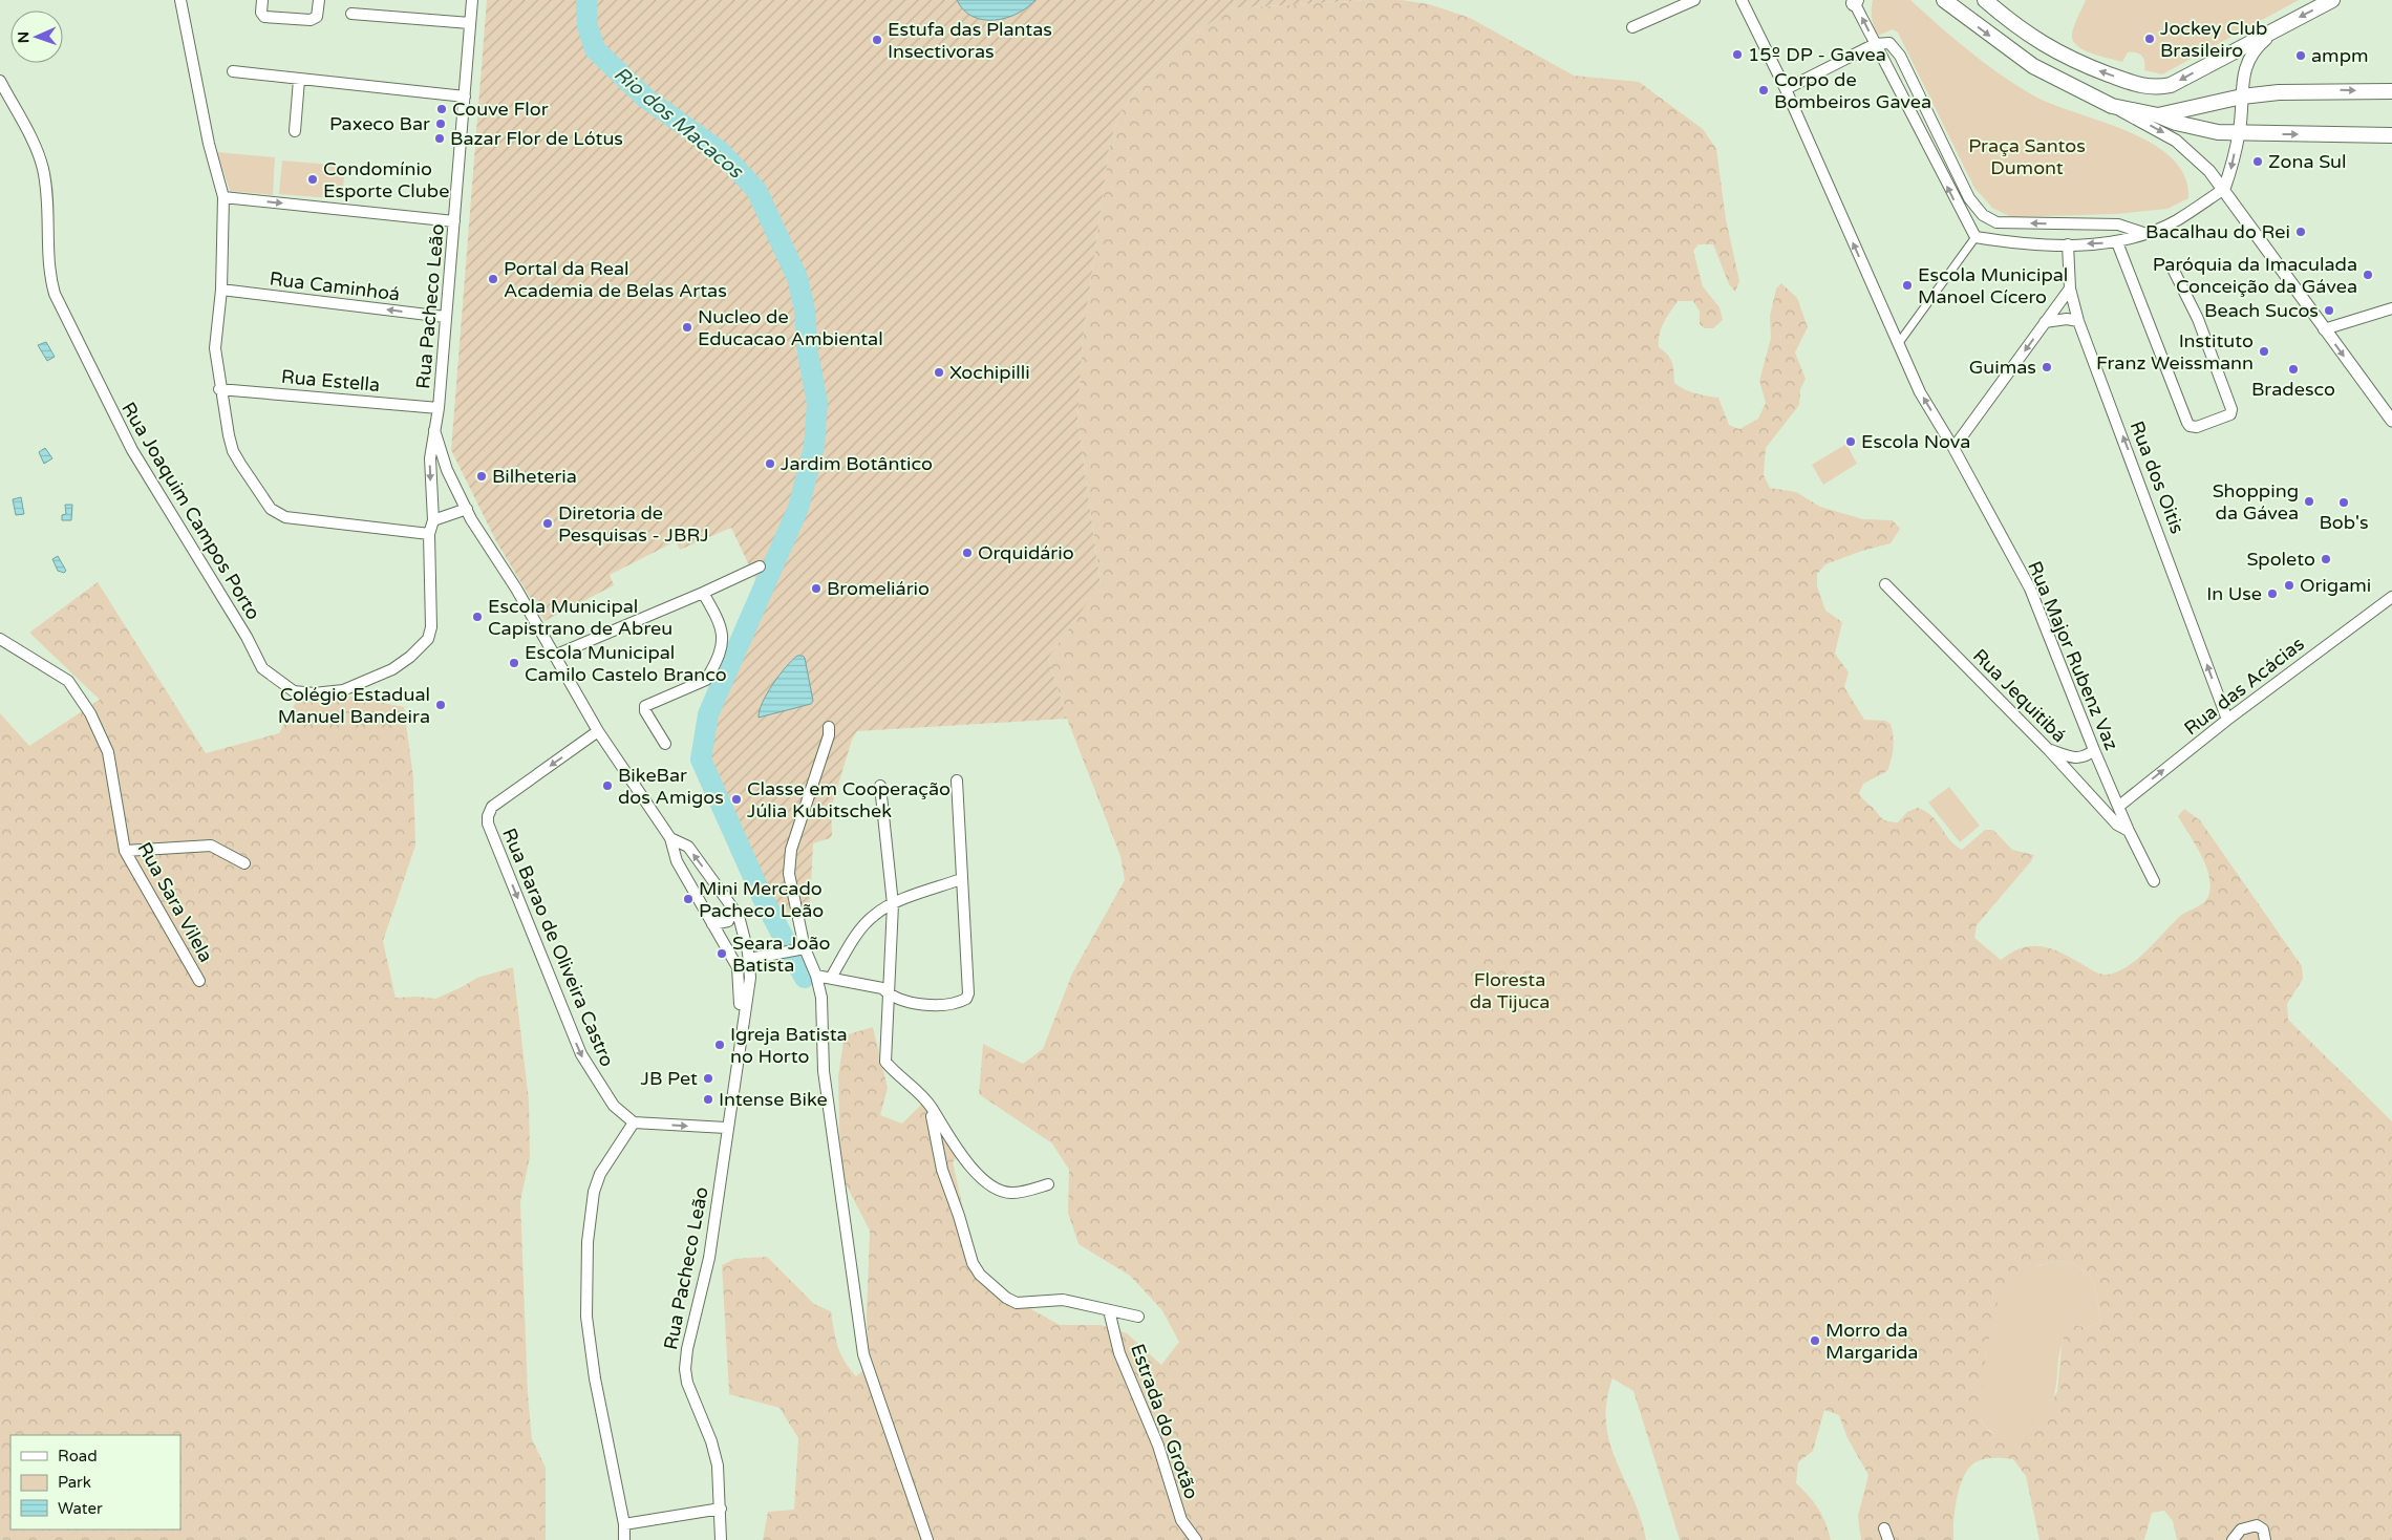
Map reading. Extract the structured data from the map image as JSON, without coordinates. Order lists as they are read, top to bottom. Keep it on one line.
{"streets":{"street":["Rua Caminhoá","Rua Pacheco Leão","Rua Estella","Rua dos Oitis","Rua Joaquim Campos Porto","Rua Major Rubenz Vaz","Rua das Acácias","Rua Jequitibá","Rua Sara Vilela","Rua Barao de Oliveira Castro","Estrada do Grotão"]},"crossings":[["Rua Caminhoá","Rua Pacheco Leão"],["Rua Pacheco Leão","Rua Estella"],["Rua Pacheco Leão","Rua Joaquim Campos Porto"],["Rua Pacheco Leão","Rua Barao de Oliveira Castro"],["Rua dos Oitis","Rua das Acácias"],["Rua Major Rubenz Vaz","Rua das Acácias"],["Rua Major Rubenz Vaz","Rua Jequitibá"]],"one_way":["Rua dos Oitis","Rua Major Rubenz Vaz","Rua das Acácias","Rua Barao de Oliveira Castro"],"water":["Rio dos Macacos"],"parks":["Praça Santos Dumont","Floresta da Tijuca"],"places":["Jockey Club Brasileiro","Estufa das Plantas Insectivoras","15º DP - Gavea","ampm","Corpo de Bombeiros Gavea","Couve Flor","Paxeco Bar","Bazar Flor de Lótus","Zona Sul","Condomínio Esporte Clube","Bacalhau do Rei","Paróquia da Imaculada Conceição da Gávea","Portal da Real Academia de Belas Artas","Escola Municipal Manoel Cícero","Beach Sucos","Nucleo de Educacao Ambiental","Instituto Franz Weissmann","Guimas","Bradesco","Xochipilli","Escola Nova","Jardim Botântico","Bilheteria","Shopping da Gávea","Bob's","Diretoria de Pesquisas - JBRJ","Orquidário","Spoleto","Origami","Bromeliário","In Use","Escola Municipal Capistrano de Abreu","Escola Municipal Camilo Castelo Branco","Colégio Estadual Manuel Bandeira","BikeBar dos Amigos","Classe em Cooperação Júlia Kubitschek","Mini Mercado Pacheco Leão","Seara João Batista","Igreja Batista no Horto","JB Pet","Intense Bike","Morro da Margarida"],"legend":["Road","Park","Water"],"north":"left"}
